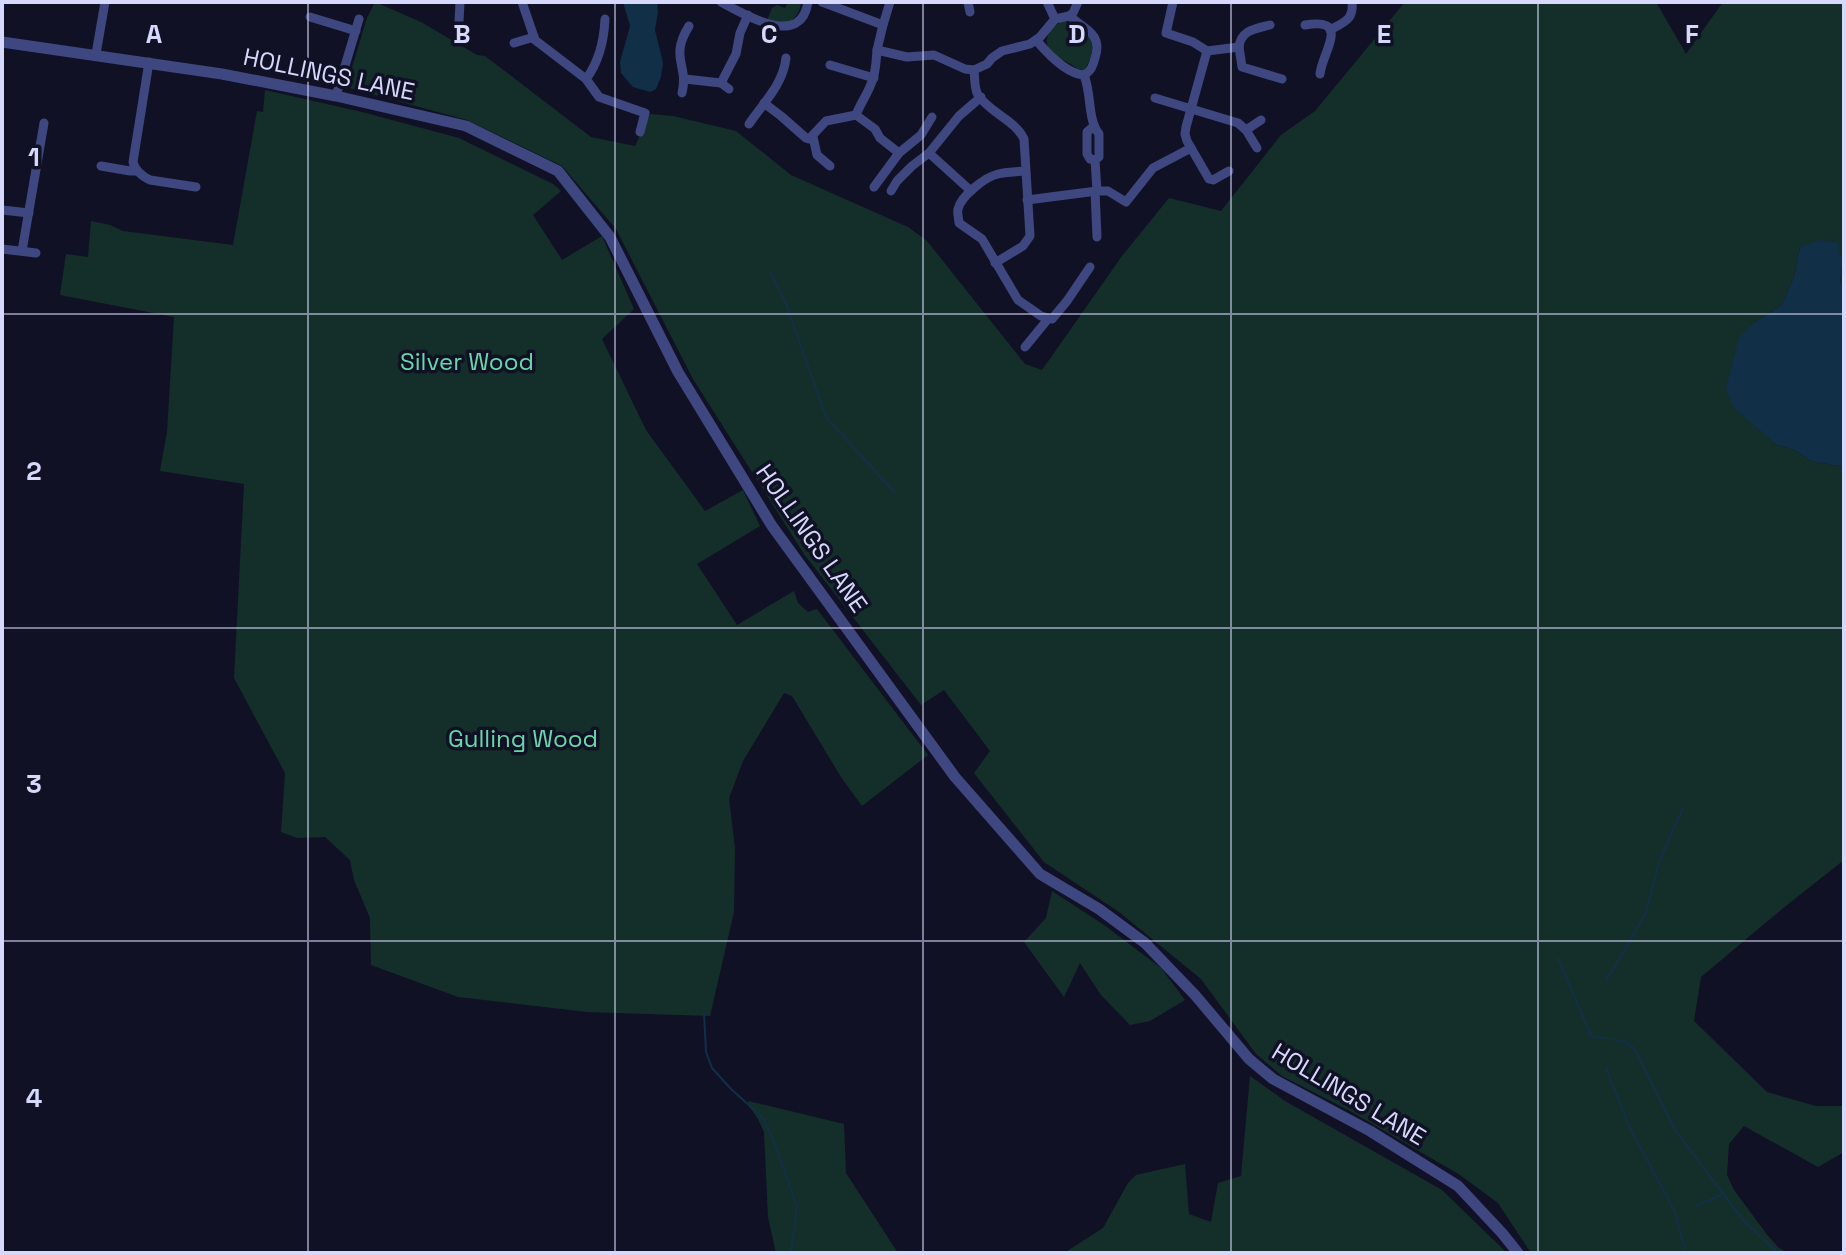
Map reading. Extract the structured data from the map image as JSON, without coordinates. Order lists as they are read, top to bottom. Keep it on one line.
{"streets":{"street":["HOLLINGS LANE"]},"parks":["Silver Wood","Gulling Wood"],"grid":{"columns":["A","B","C","D","E","F"],"rows":["1","2","3","4"]}}
